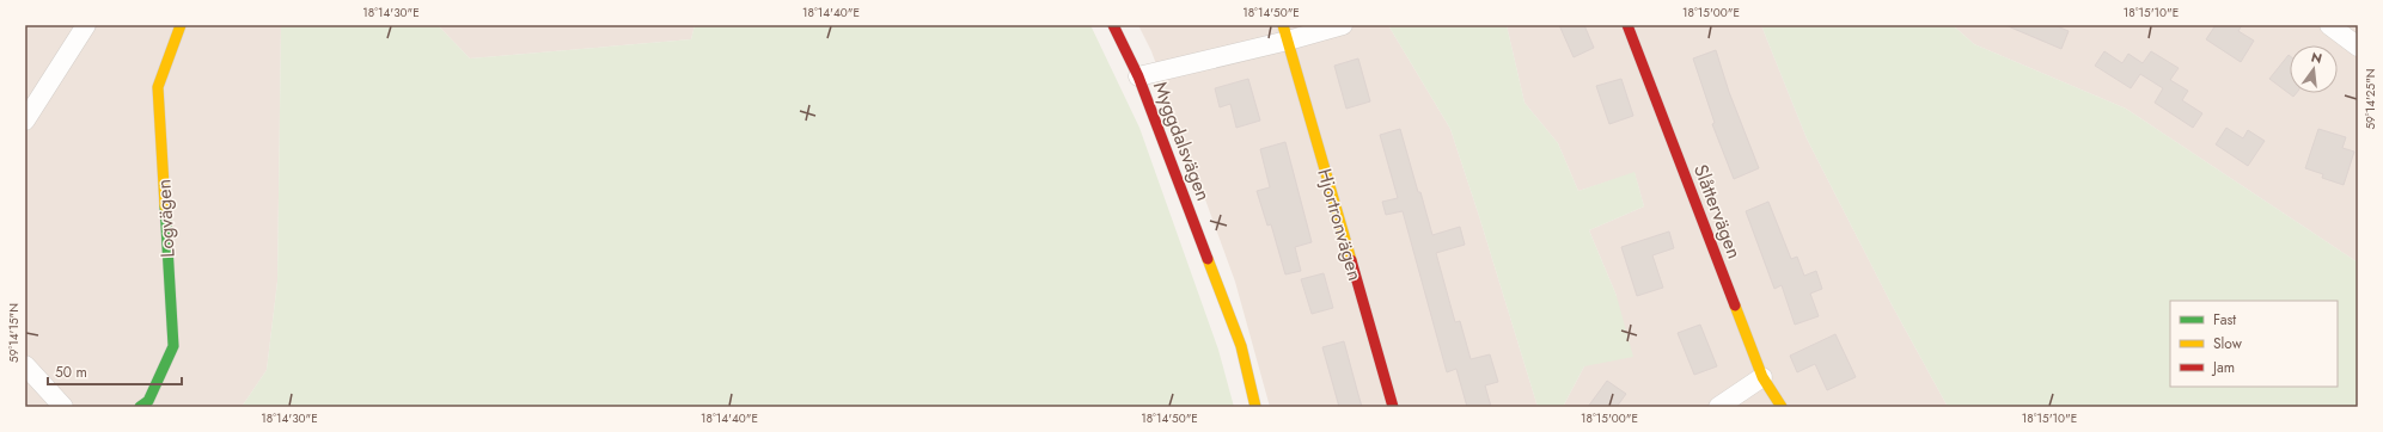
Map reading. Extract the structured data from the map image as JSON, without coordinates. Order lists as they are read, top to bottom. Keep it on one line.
{"streets":{"street":["Myggdalsvägen","Slåttervägen","Logvägen","Hjortronvägen"]},"legend":["Fast","Slow","Jam"],"scale_bar":"50 m","north":"top","coordinates":["18°14'30\"E","18°14'40\"E","18°14'50\"E","18°15'00\"E","18°15'10\"E","59°14'25\"N","59°14'15\"N"]}
